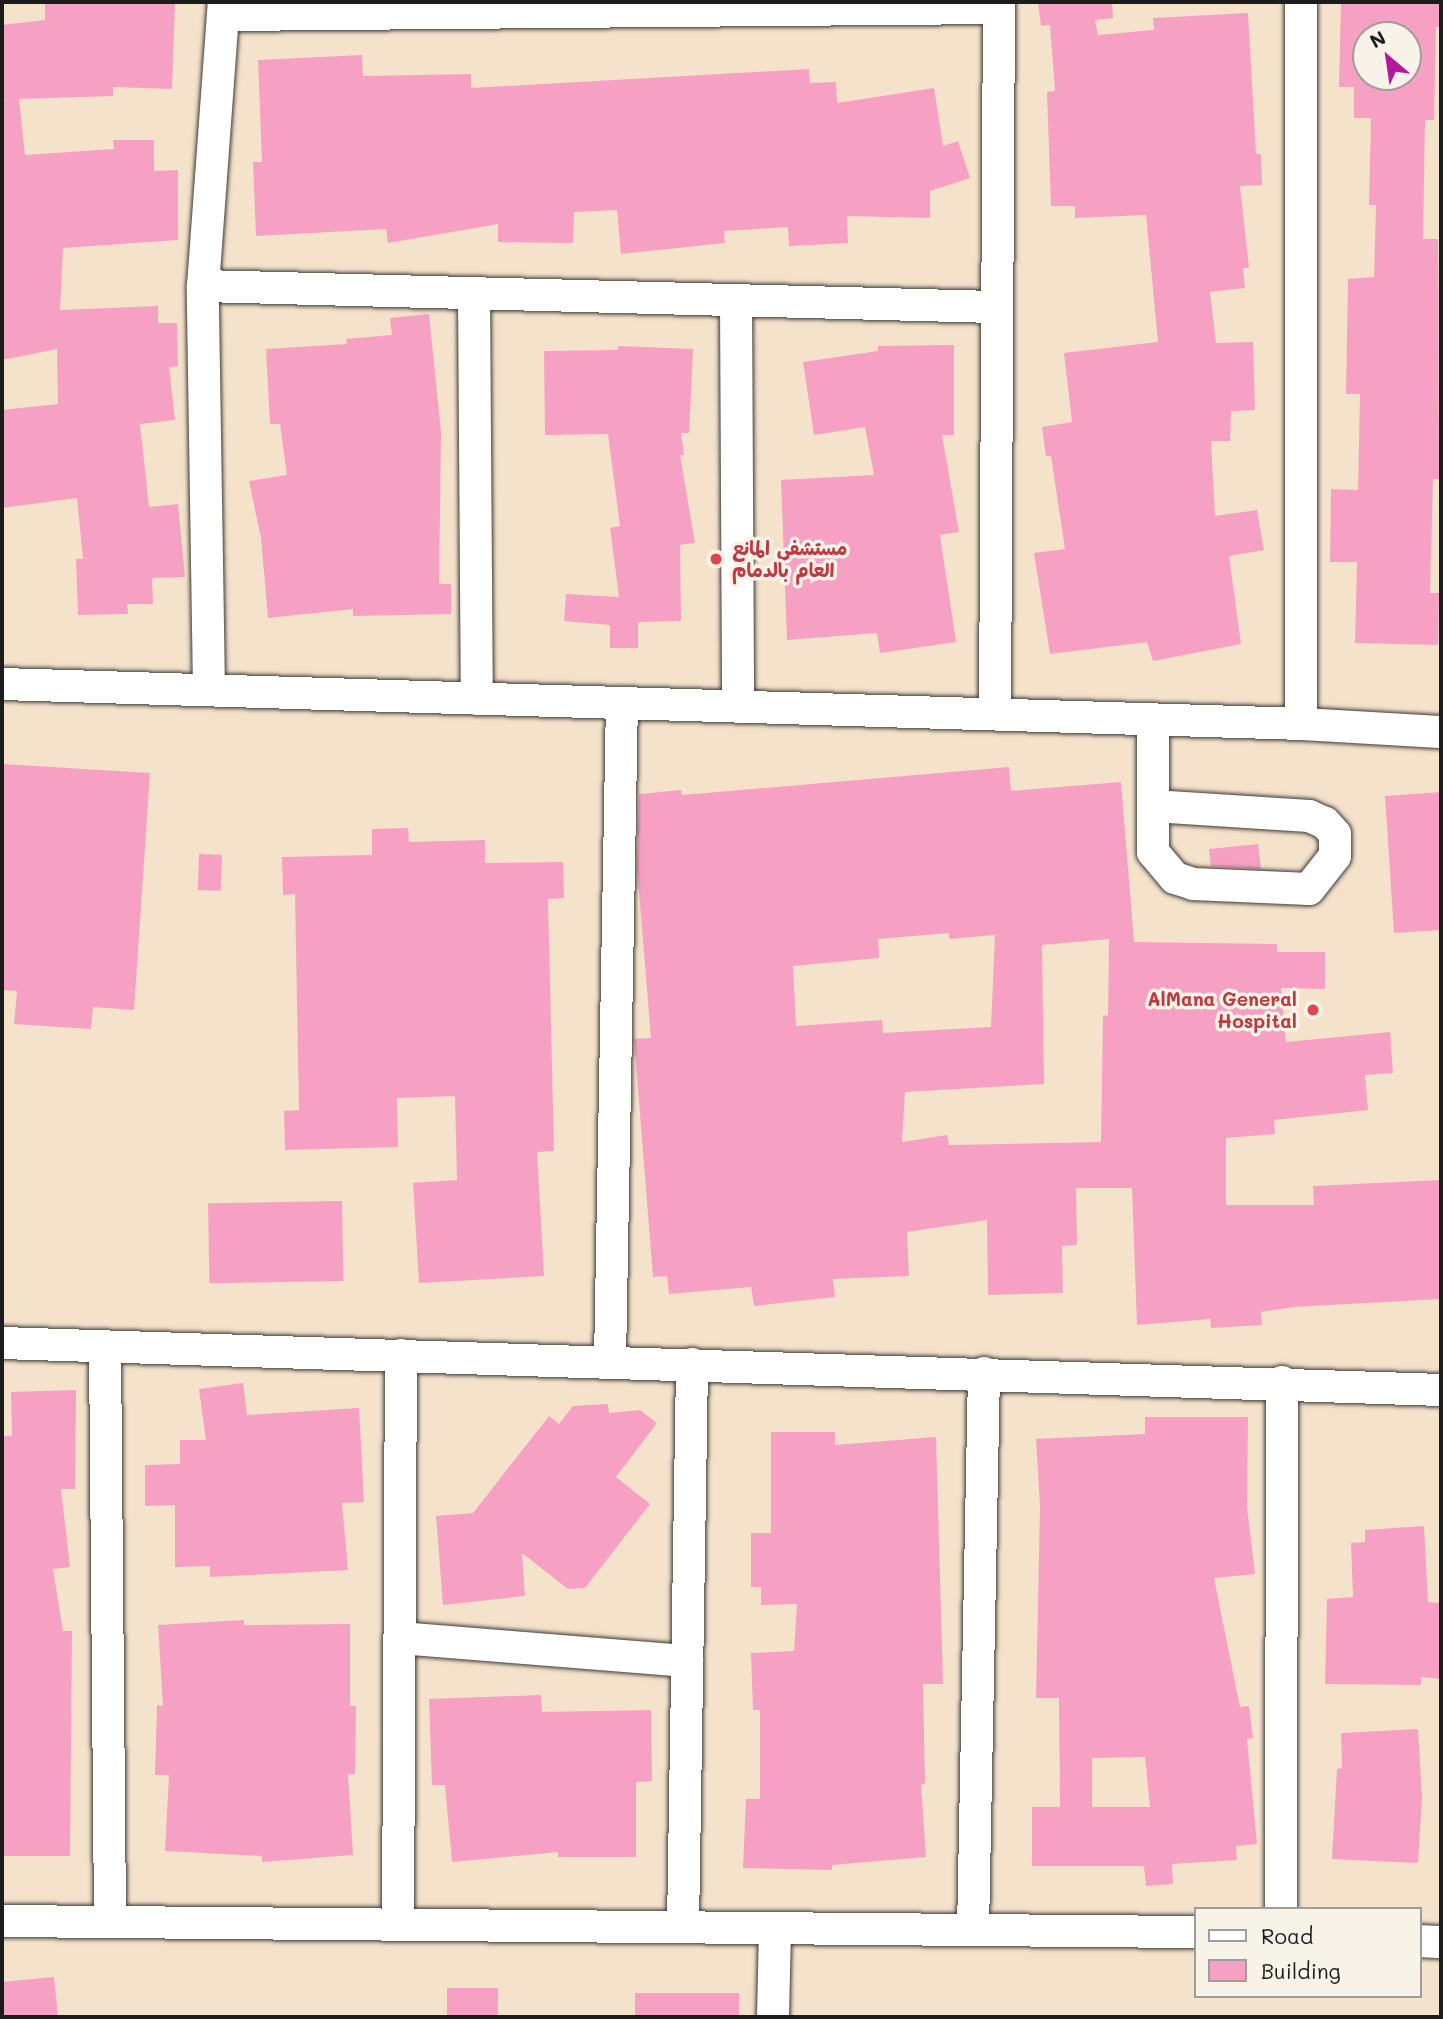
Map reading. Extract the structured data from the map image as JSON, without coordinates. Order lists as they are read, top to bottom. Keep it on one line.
{"places":["مستشفى المانع العام بالدمام","AlMana General Hospital"],"legend":["Road","Building"],"north":"top left"}
